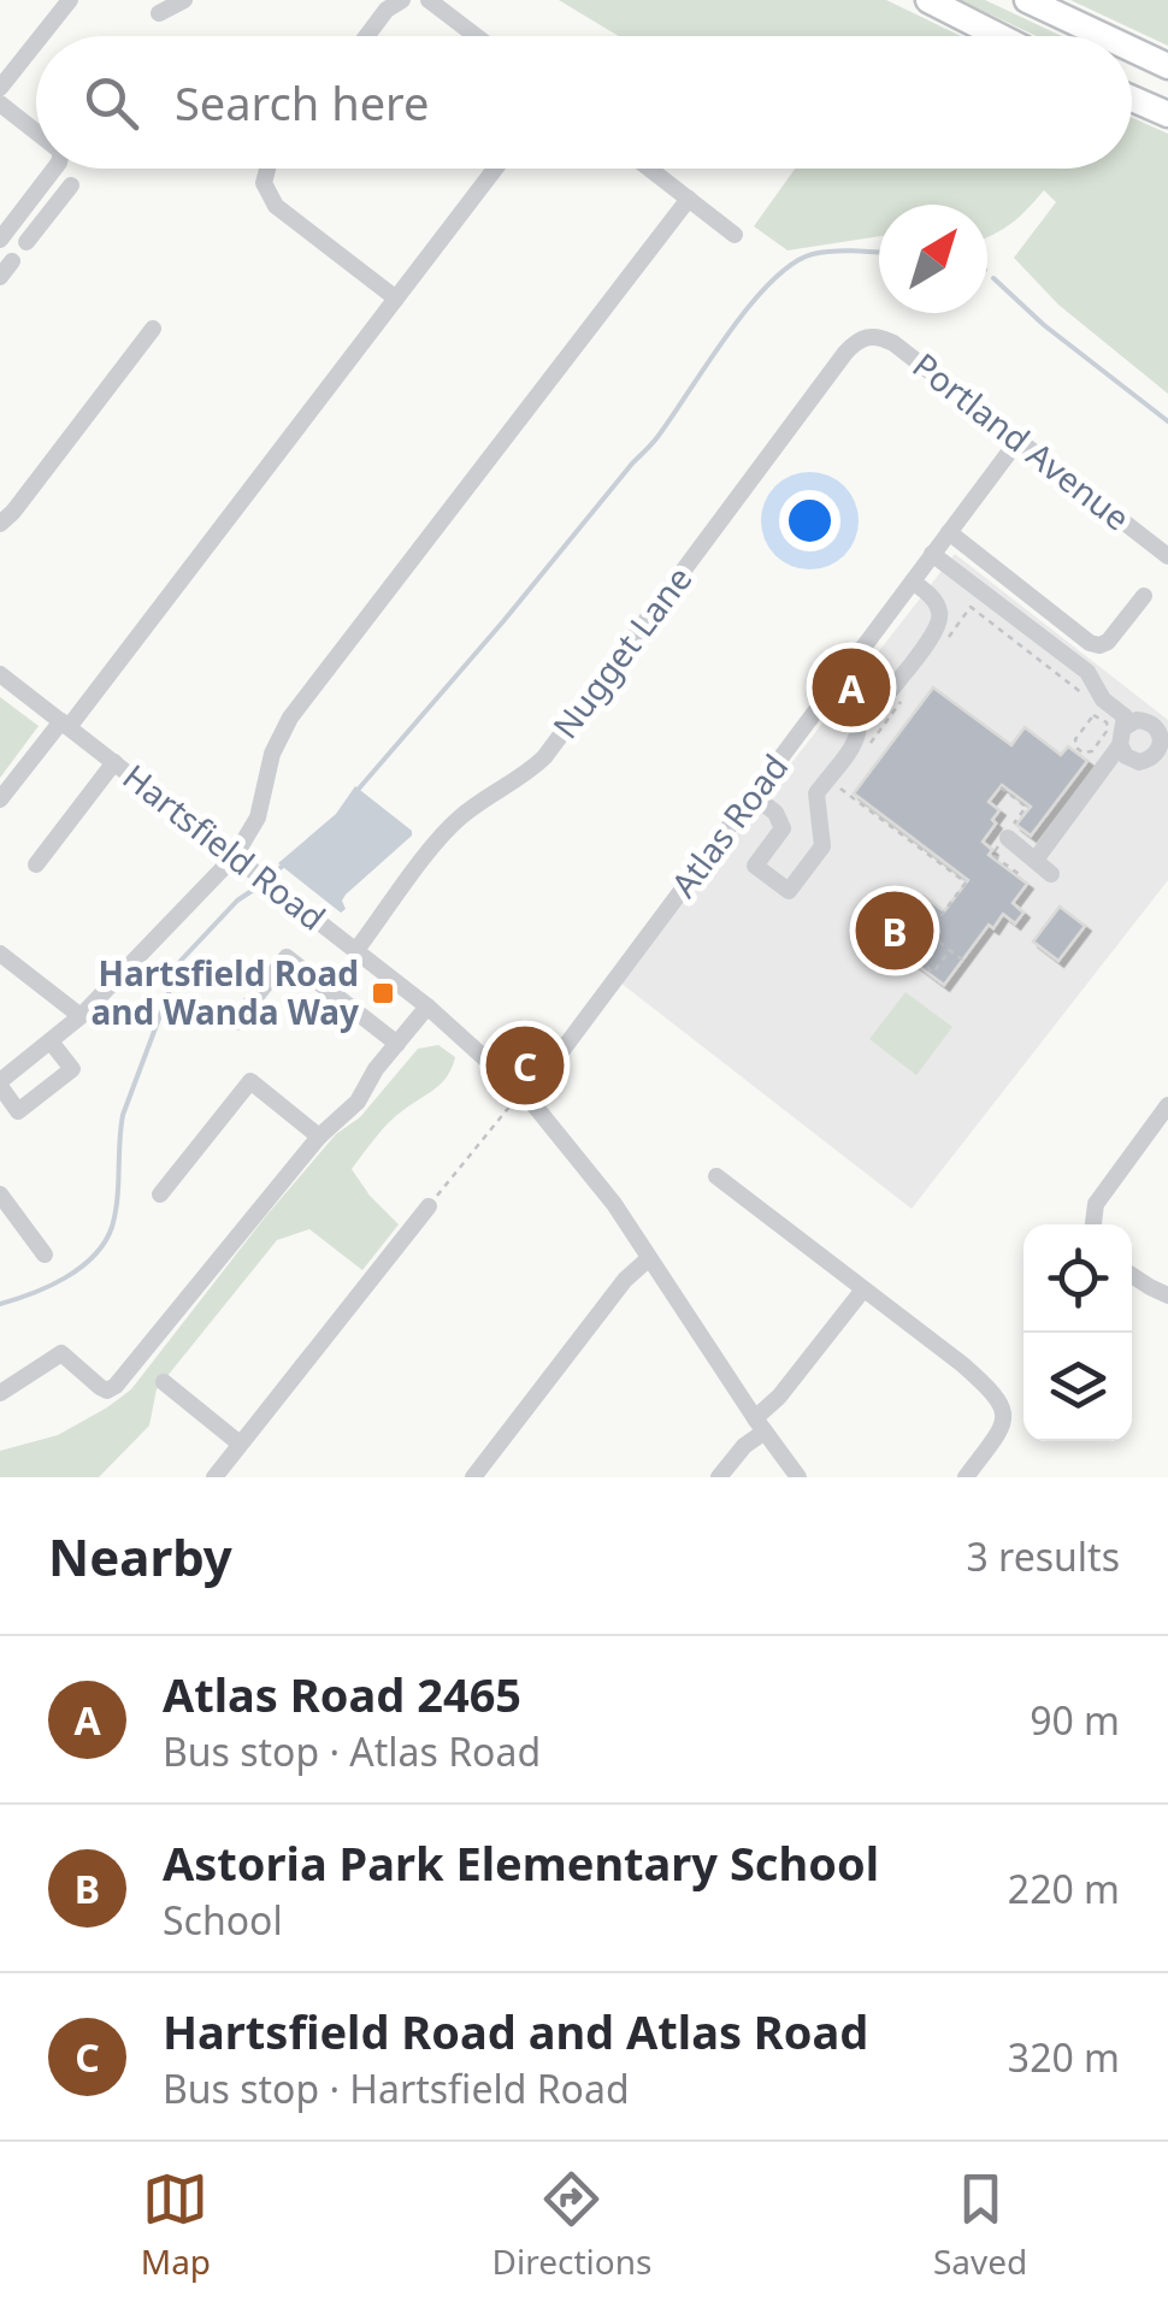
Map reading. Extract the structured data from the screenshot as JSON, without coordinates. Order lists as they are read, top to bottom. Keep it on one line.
{"streets":{"street":["Portland Avenue","Nugget Lane","Atlas Road","Hartsfield Road"]},"crossings":[["Portland Avenue","Nugget Lane"],["Portland Avenue","Atlas Road"],["Nugget Lane","Hartsfield Road"],["Atlas Road","Hartsfield Road"]],"places":{"transit":["Hartsfield Road and Wanda Way"]},"north":"top right","page":{"search":"Search here","pins":["A","B","C"],"heading":["Nearby","3 results"],"list":[{"mark":"A","name":"Atlas Road 2465","note":"Bus stop · Atlas Road","value":"90 m"},{"mark":"B","name":"Astoria Park Elementary School","note":"School","value":"220 m"},{"mark":"C","name":"Hartsfield Road and Atlas Road","note":"Bus stop · Hartsfield Road","value":"320 m"}],"nav":["Map","Directions","Saved"]}}
